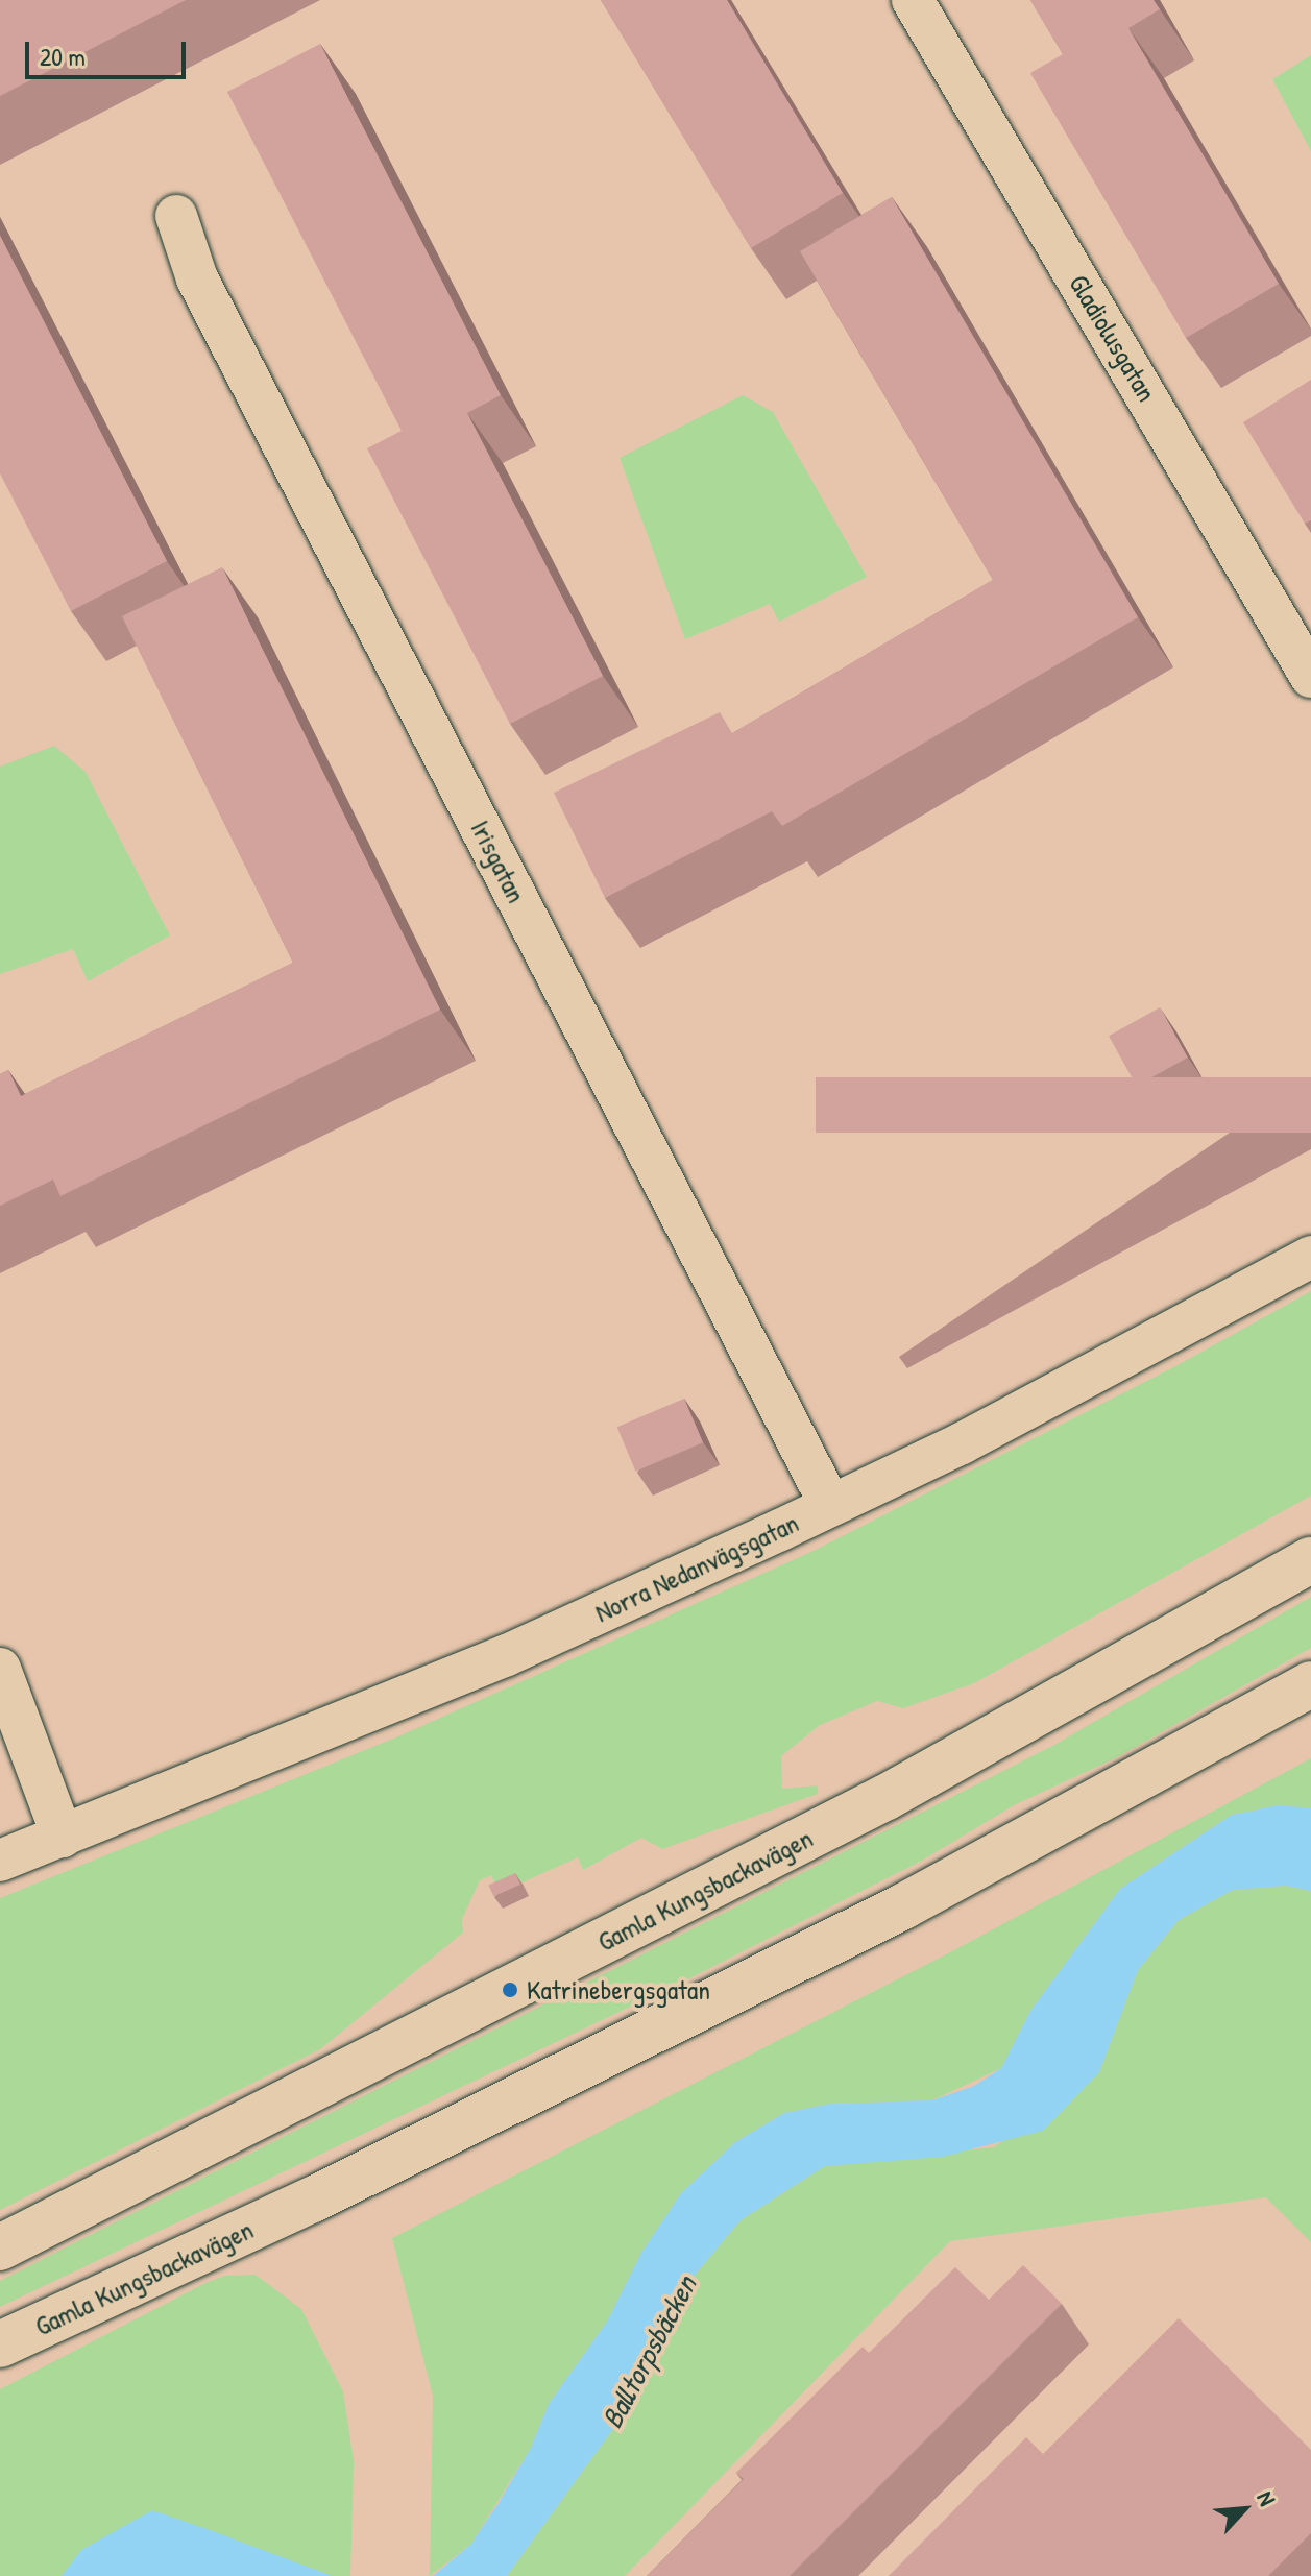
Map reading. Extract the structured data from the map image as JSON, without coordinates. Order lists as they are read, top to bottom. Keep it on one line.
{"streets":{"main road":["Gamla Kungsbackavägen"],"street":["Gladiolusgatan","Irisgatan","Norra Nedanvägsgatan"]},"crossings":[["Irisgatan","Norra Nedanvägsgatan"]],"water":["Balltorpsbäcken"],"places":["Katrinebergsgatan"],"scale_bar":"20 m","north":"top right"}
